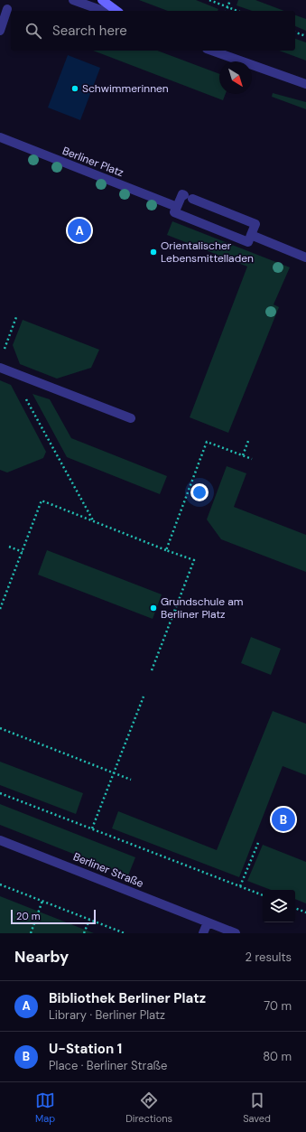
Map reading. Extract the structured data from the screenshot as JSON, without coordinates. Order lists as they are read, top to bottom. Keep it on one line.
{"streets":{"street":["Berliner Platz","Berliner Straße"]},"places":["Schwimmerinnen","Orientalischer Lebensmittelladen","Grundschule am Berliner Platz"],"scale_bar":"20 m","north":"bottom right","page":{"search":"Search here","pins":["A","B"],"scale":"20 m","heading":["Nearby","2 results"],"list":[{"mark":"A","name":"Bibliothek Berliner Platz","note":"Library · Berliner Platz","value":"70 m"},{"mark":"B","name":"U-Station 1","note":"Place · Berliner Straße","value":"80 m"}],"nav":["Map","Directions","Saved"]}}
